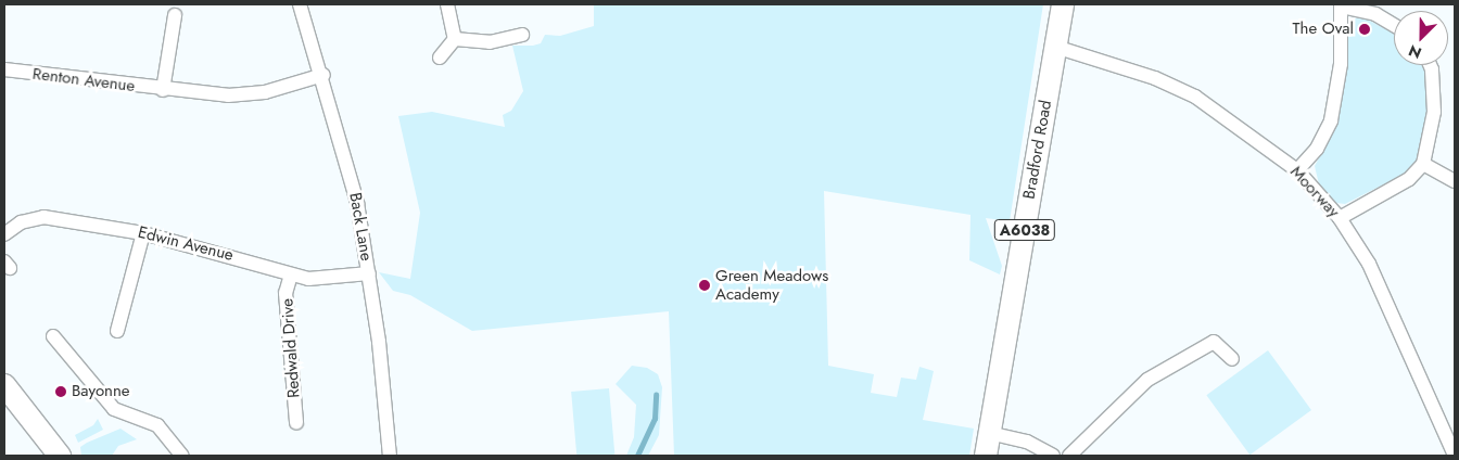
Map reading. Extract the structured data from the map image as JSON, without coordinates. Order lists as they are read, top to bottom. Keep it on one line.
{"streets":{"main road":["Bradford Road","A6038"],"street":["Renton Avenue","Moorway","Back Lane","Edwin Avenue","Redwald Drive"]},"crossings":[["Renton Avenue","Back Lane"],["Bradford Road","Moorway"],["Back Lane","Edwin Avenue"],["Edwin Avenue","Redwald Drive"]],"places":["The Oval","Green Meadows Academy","Bayonne"],"north":"bottom left"}
